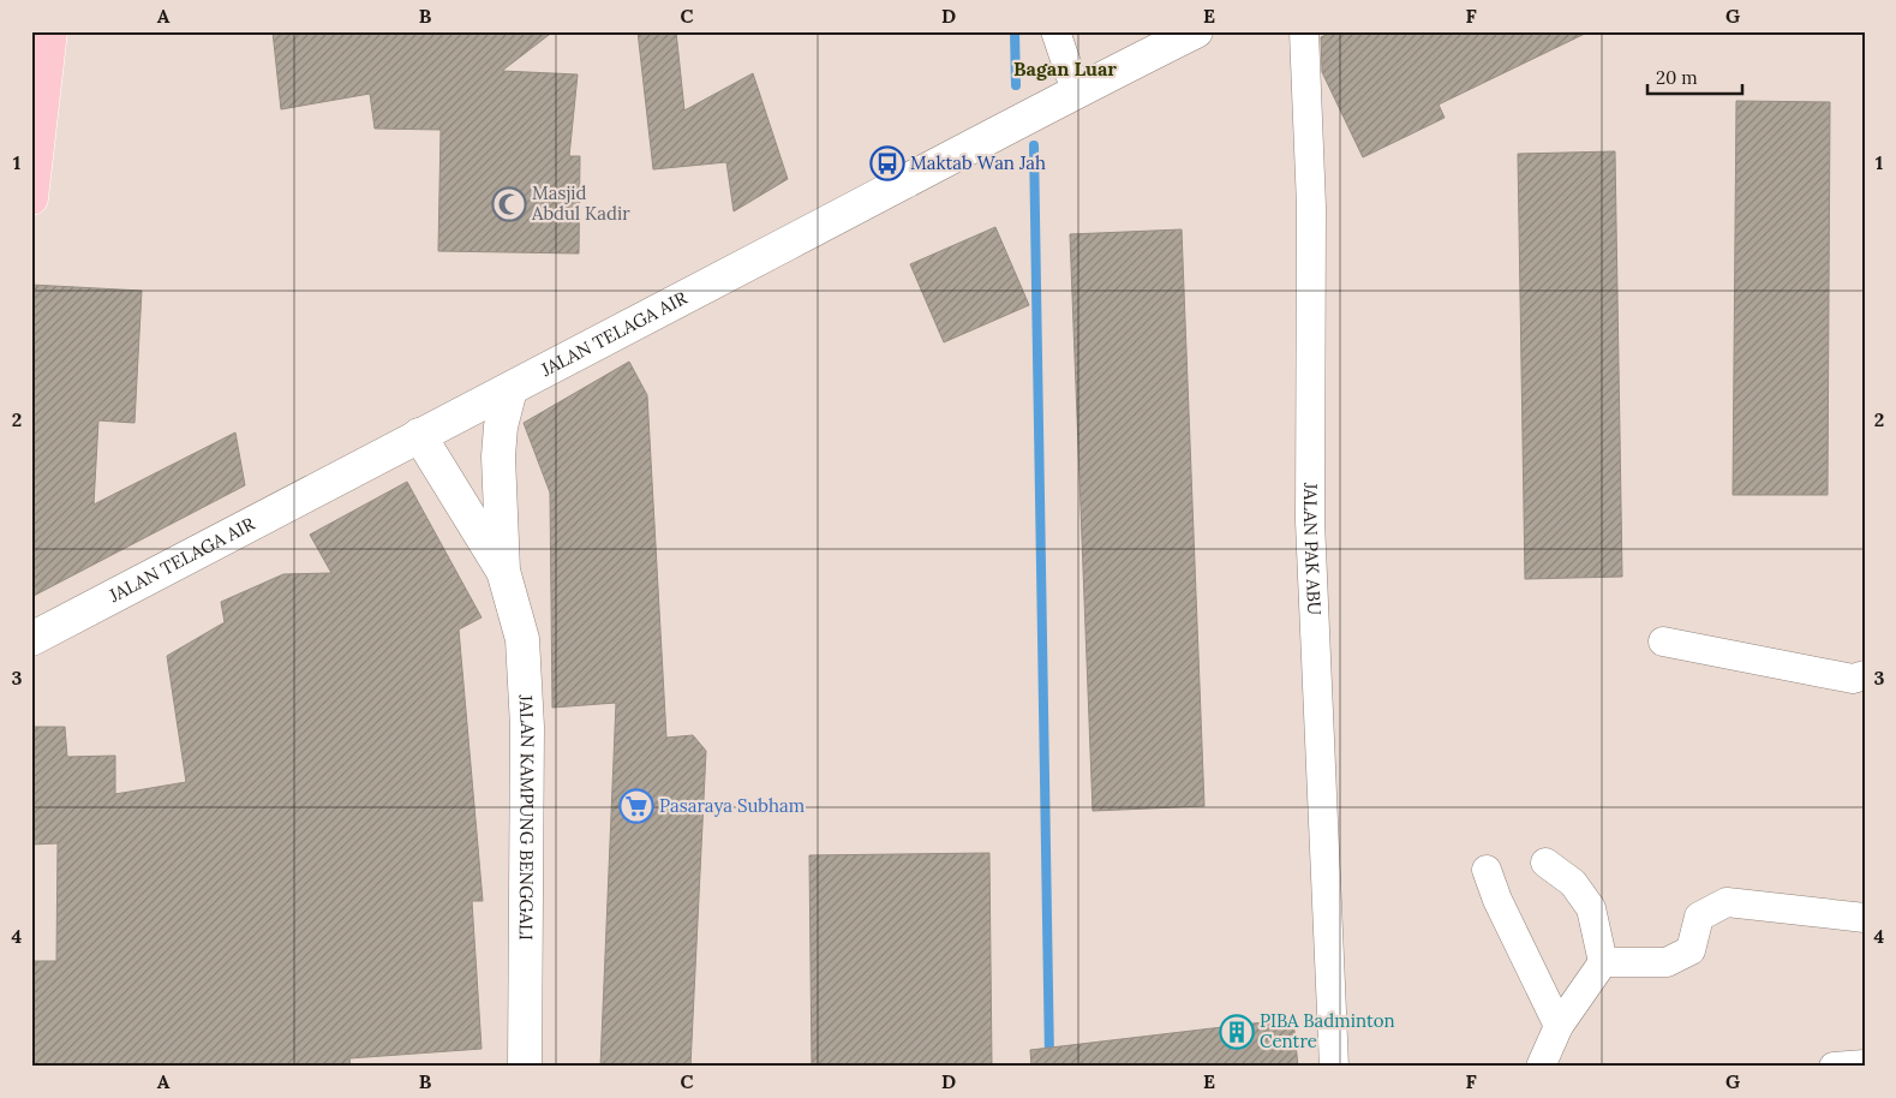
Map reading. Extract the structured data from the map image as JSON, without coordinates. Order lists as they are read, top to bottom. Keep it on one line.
{"streets":{"street":["JALAN TELAGA AIR","JALAN PAK ABU","JALAN KAMPUNG BENGGALI"]},"districts":["Bagan Luar"],"places":{"bus stop":["Maktab Wan Jah"],"mosque":["Masjid Abdul Kadir"],"supermarket":["Pasaraya Subham"],"building":["PIBA Badminton Centre"]},"scale_bar":"20 m","grid":{"columns":["A","B","C","D","E","F","G"],"rows":["1","2","3","4"]}}
